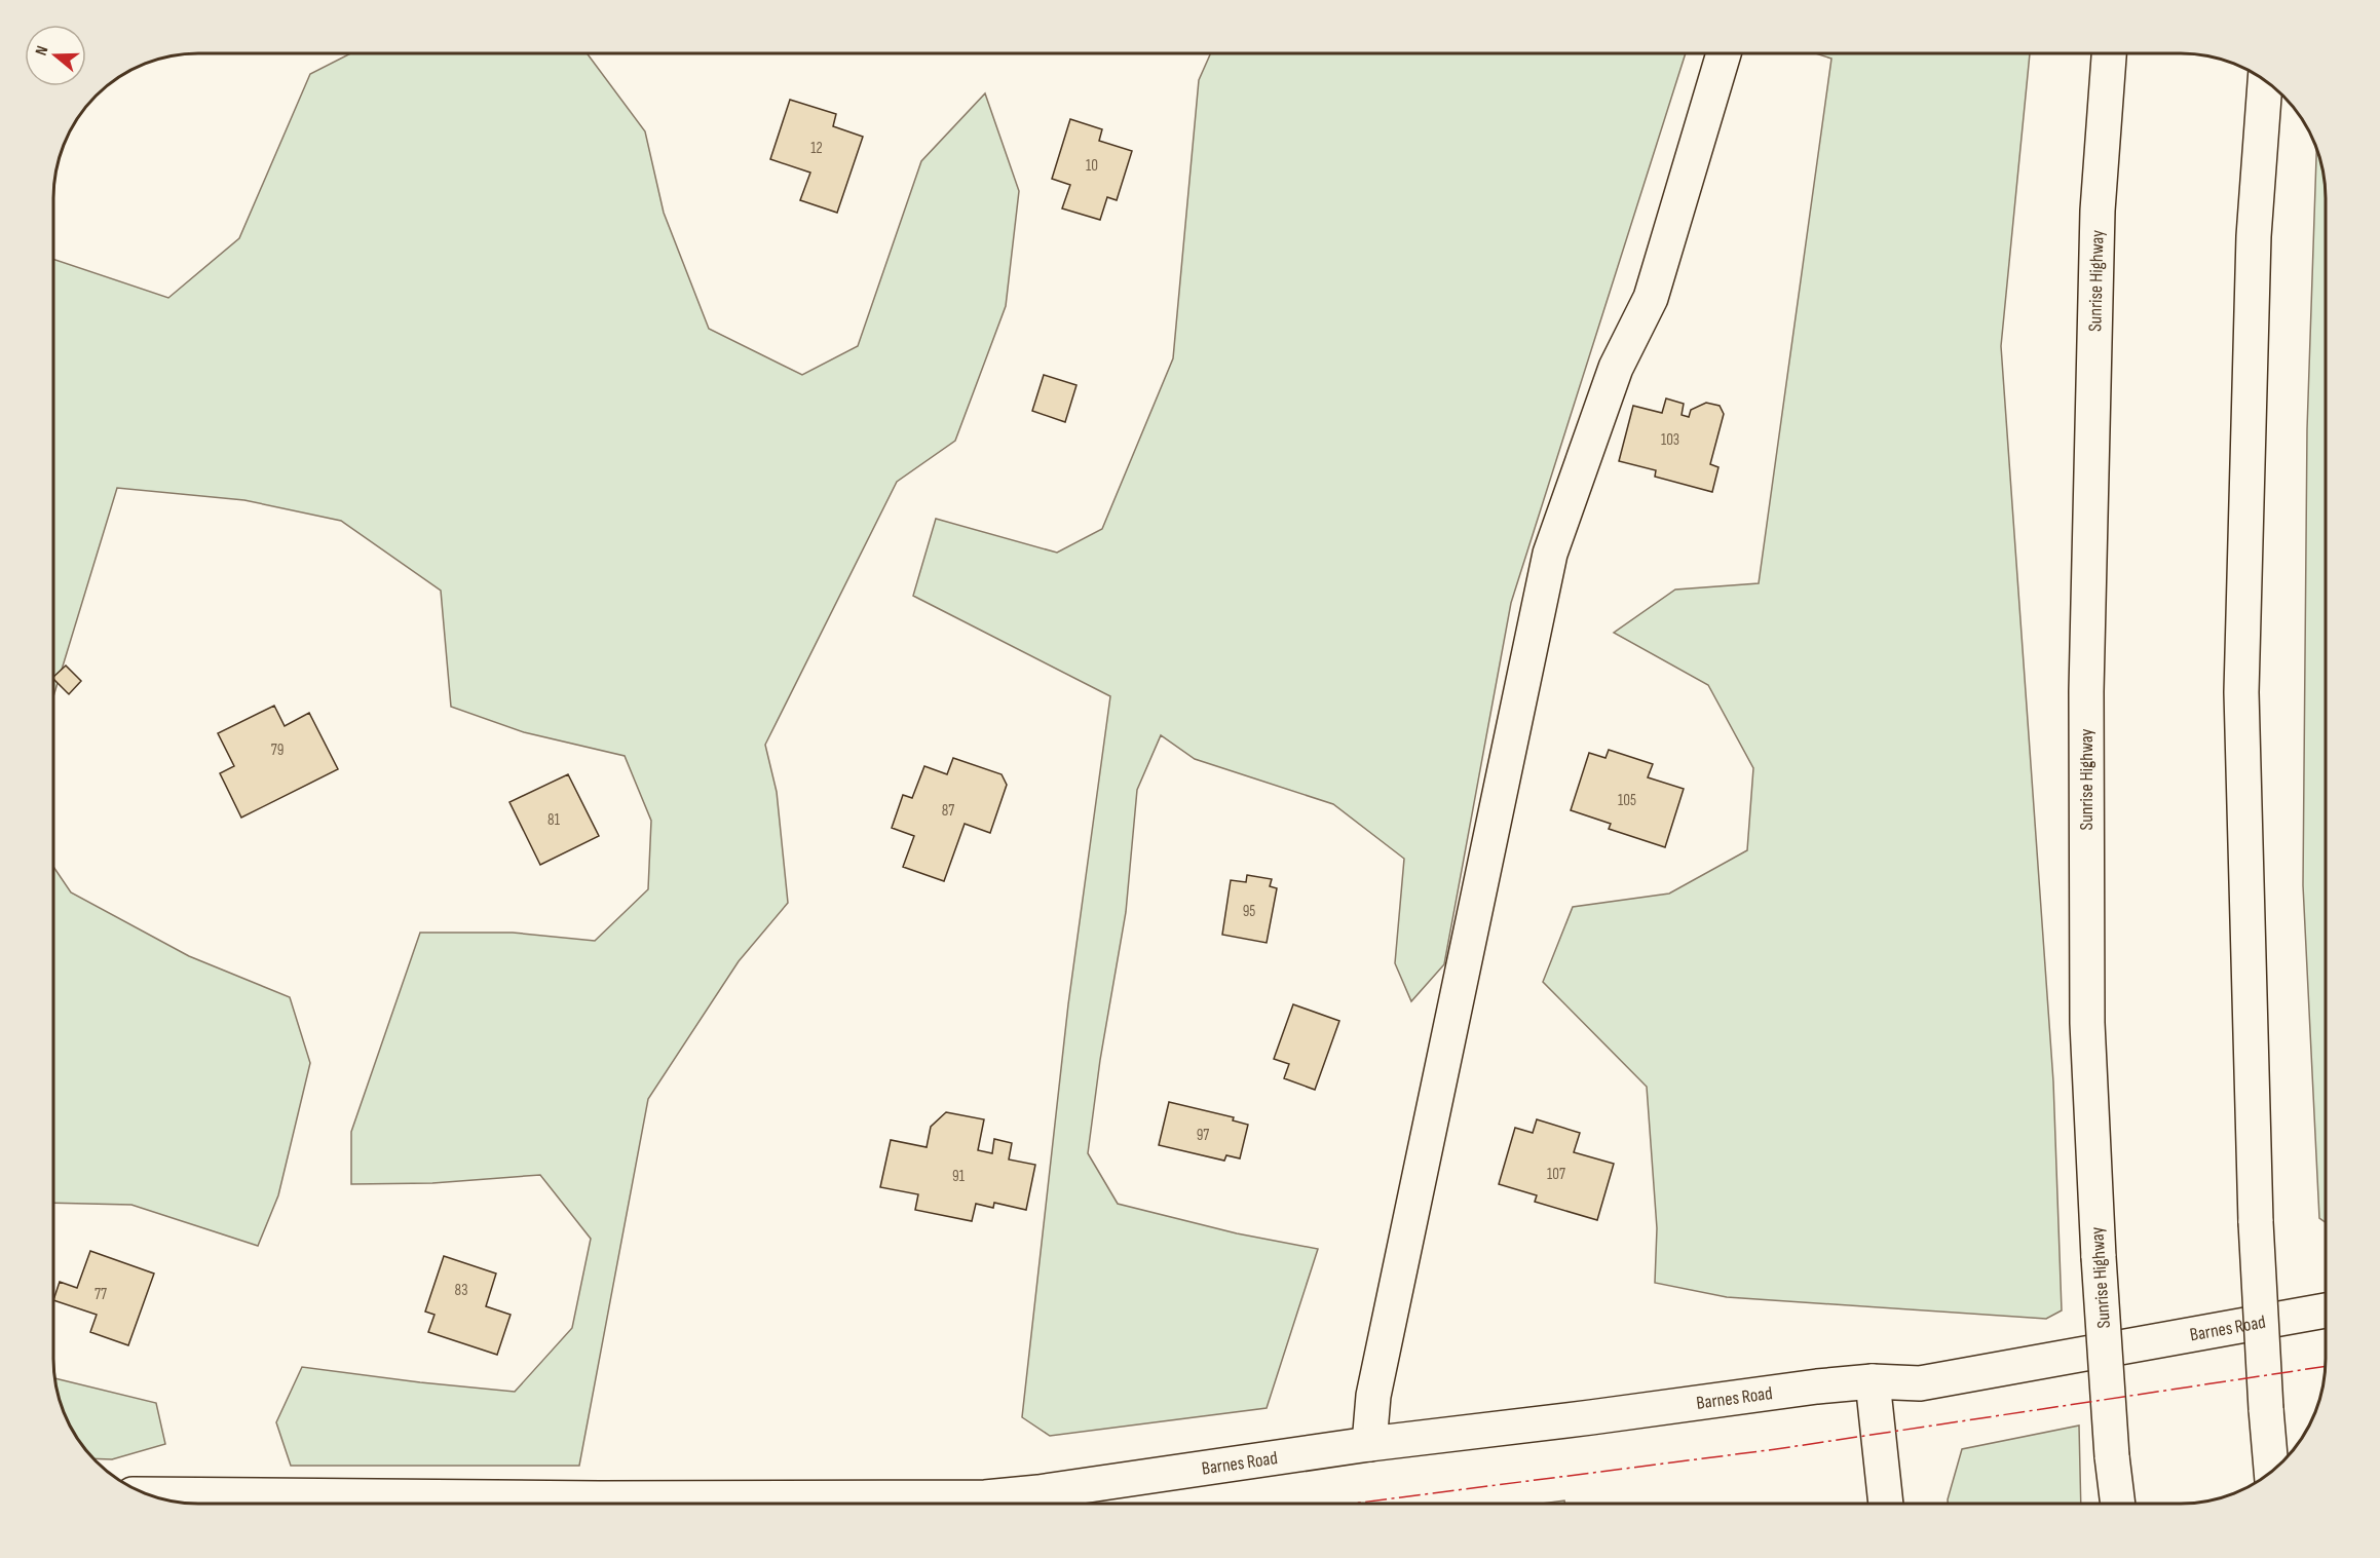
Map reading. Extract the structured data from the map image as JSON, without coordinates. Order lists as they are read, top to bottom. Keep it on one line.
{"streets":{"main road":["Sunrise Highway","Barnes Road"]},"house_numbers":["12","10","103","79","105","87","81","95","97","107","91","83","77"],"north":"left"}
